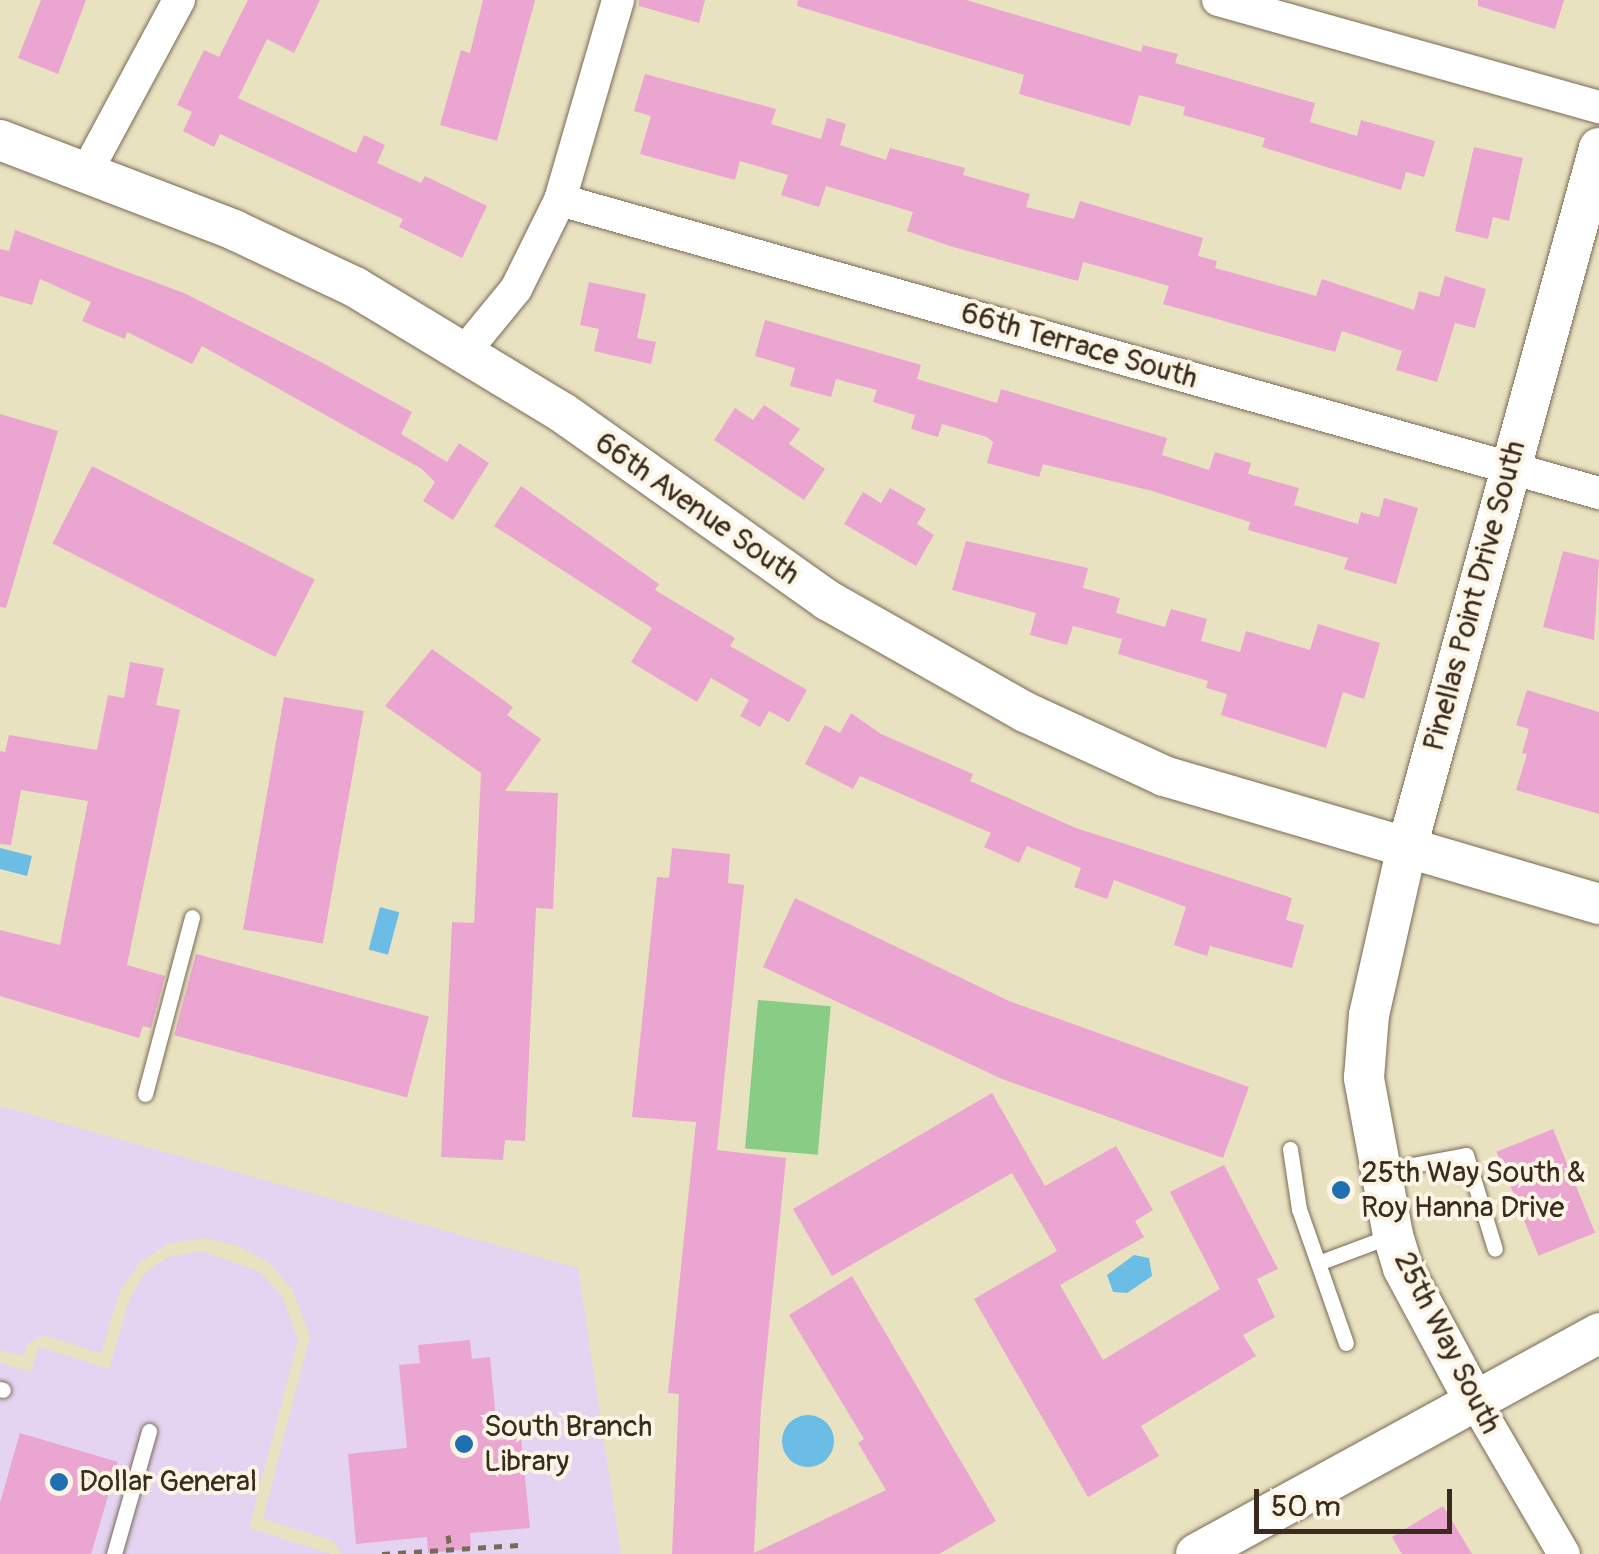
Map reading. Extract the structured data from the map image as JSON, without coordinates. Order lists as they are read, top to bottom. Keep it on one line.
{"streets":{"street":["66th Terrace South","66th Avenue South","Pinellas Point Drive South","25th Way South"]},"crossings":[["66th Terrace South","Pinellas Point Drive South"],["66th Avenue South","Pinellas Point Drive South"],["66th Avenue South","25th Way South"],["Pinellas Point Drive South","25th Way South"]],"places":["25th Way South & Roy Hanna Drive","South Branch Library","Dollar General"],"scale_bar":"50 m"}
